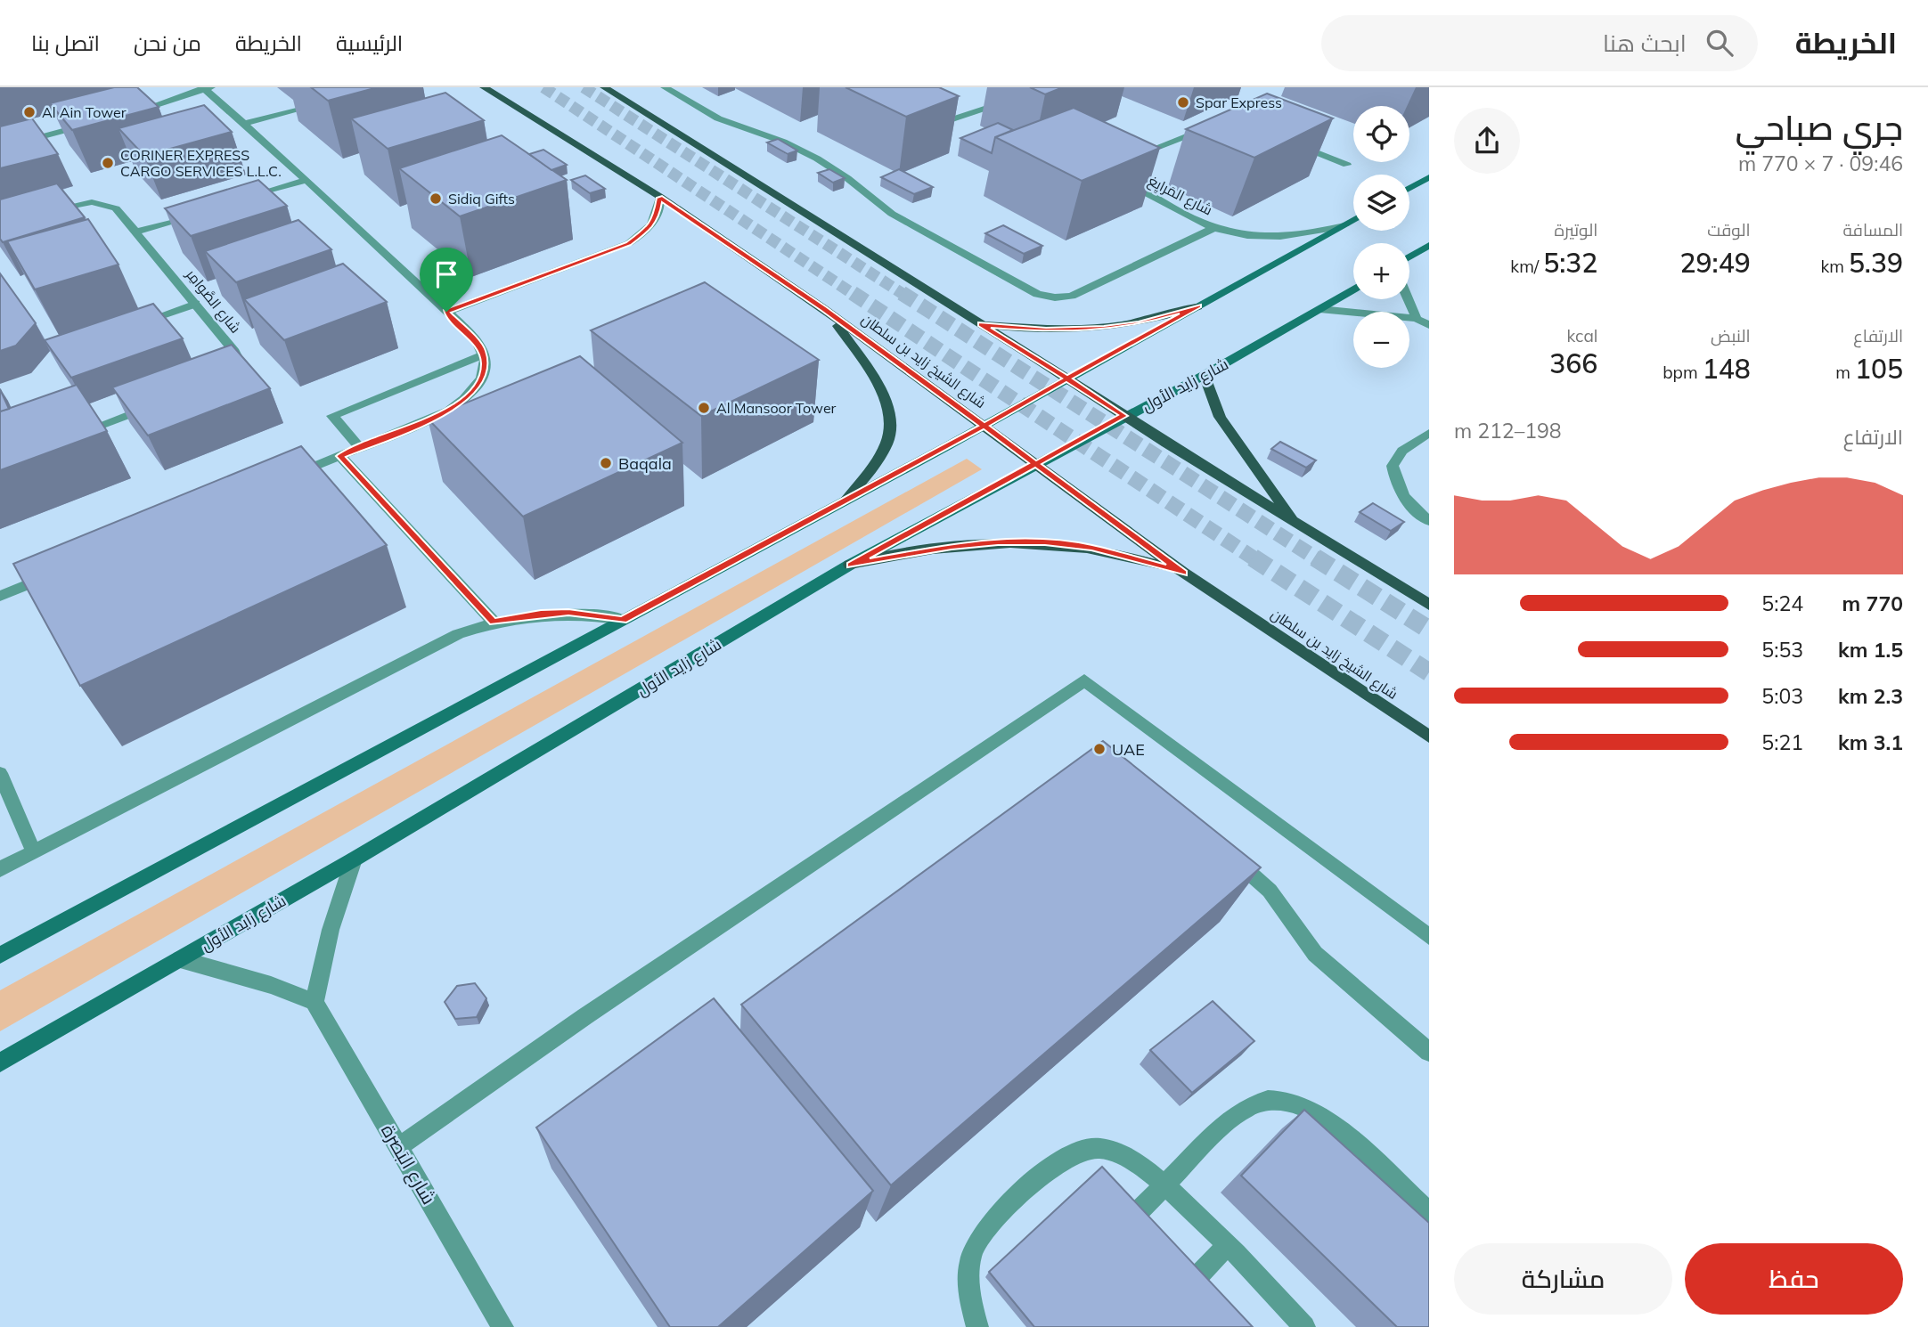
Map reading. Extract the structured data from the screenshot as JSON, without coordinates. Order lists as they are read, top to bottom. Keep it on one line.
{"streets":{"main road":["شارع الشيخ زايد بن سلطان","شارع زايد الأول"],"street":["شارع المَرايِغ","شارع الصَّوامِر","شارع البَصرة"]},"crossings":[["شارع الشيخ زايد بن سلطان","شارع زايد الأول"]],"places":["Spar Express","Al Ain Tower","CORINER EXPRESS CARGO SERVICES L.L.C.","Sidiq Gifts","Al Mansoor Tower","Baqala","UAE"],"page":{"header":"الخريطة","search":"ابحث هنا","nav":["الرئيسية","الخريطة","من نحن","اتصل بنا"],"heading":["جري صباحي","09:46 · 7 × 770 m"],"map_buttons":["+","−"],"stats":[["المسافة","5.39 km"],["الوقت","29:49"],["الوتيرة","5:32 /km"],["الارتفاع","105 m"],["النبض","148 bpm"],["kcal","366"]],"chart":["الارتفاع","198–212 m"],"list":[{"name":"770 m","note":"5:24"},{"name":"1.5 km","note":"5:53"},{"name":"2.3 km","note":"5:03"},{"name":"3.1 km","note":"5:21"}],"buttons":["حفظ","مشاركة"]}}
